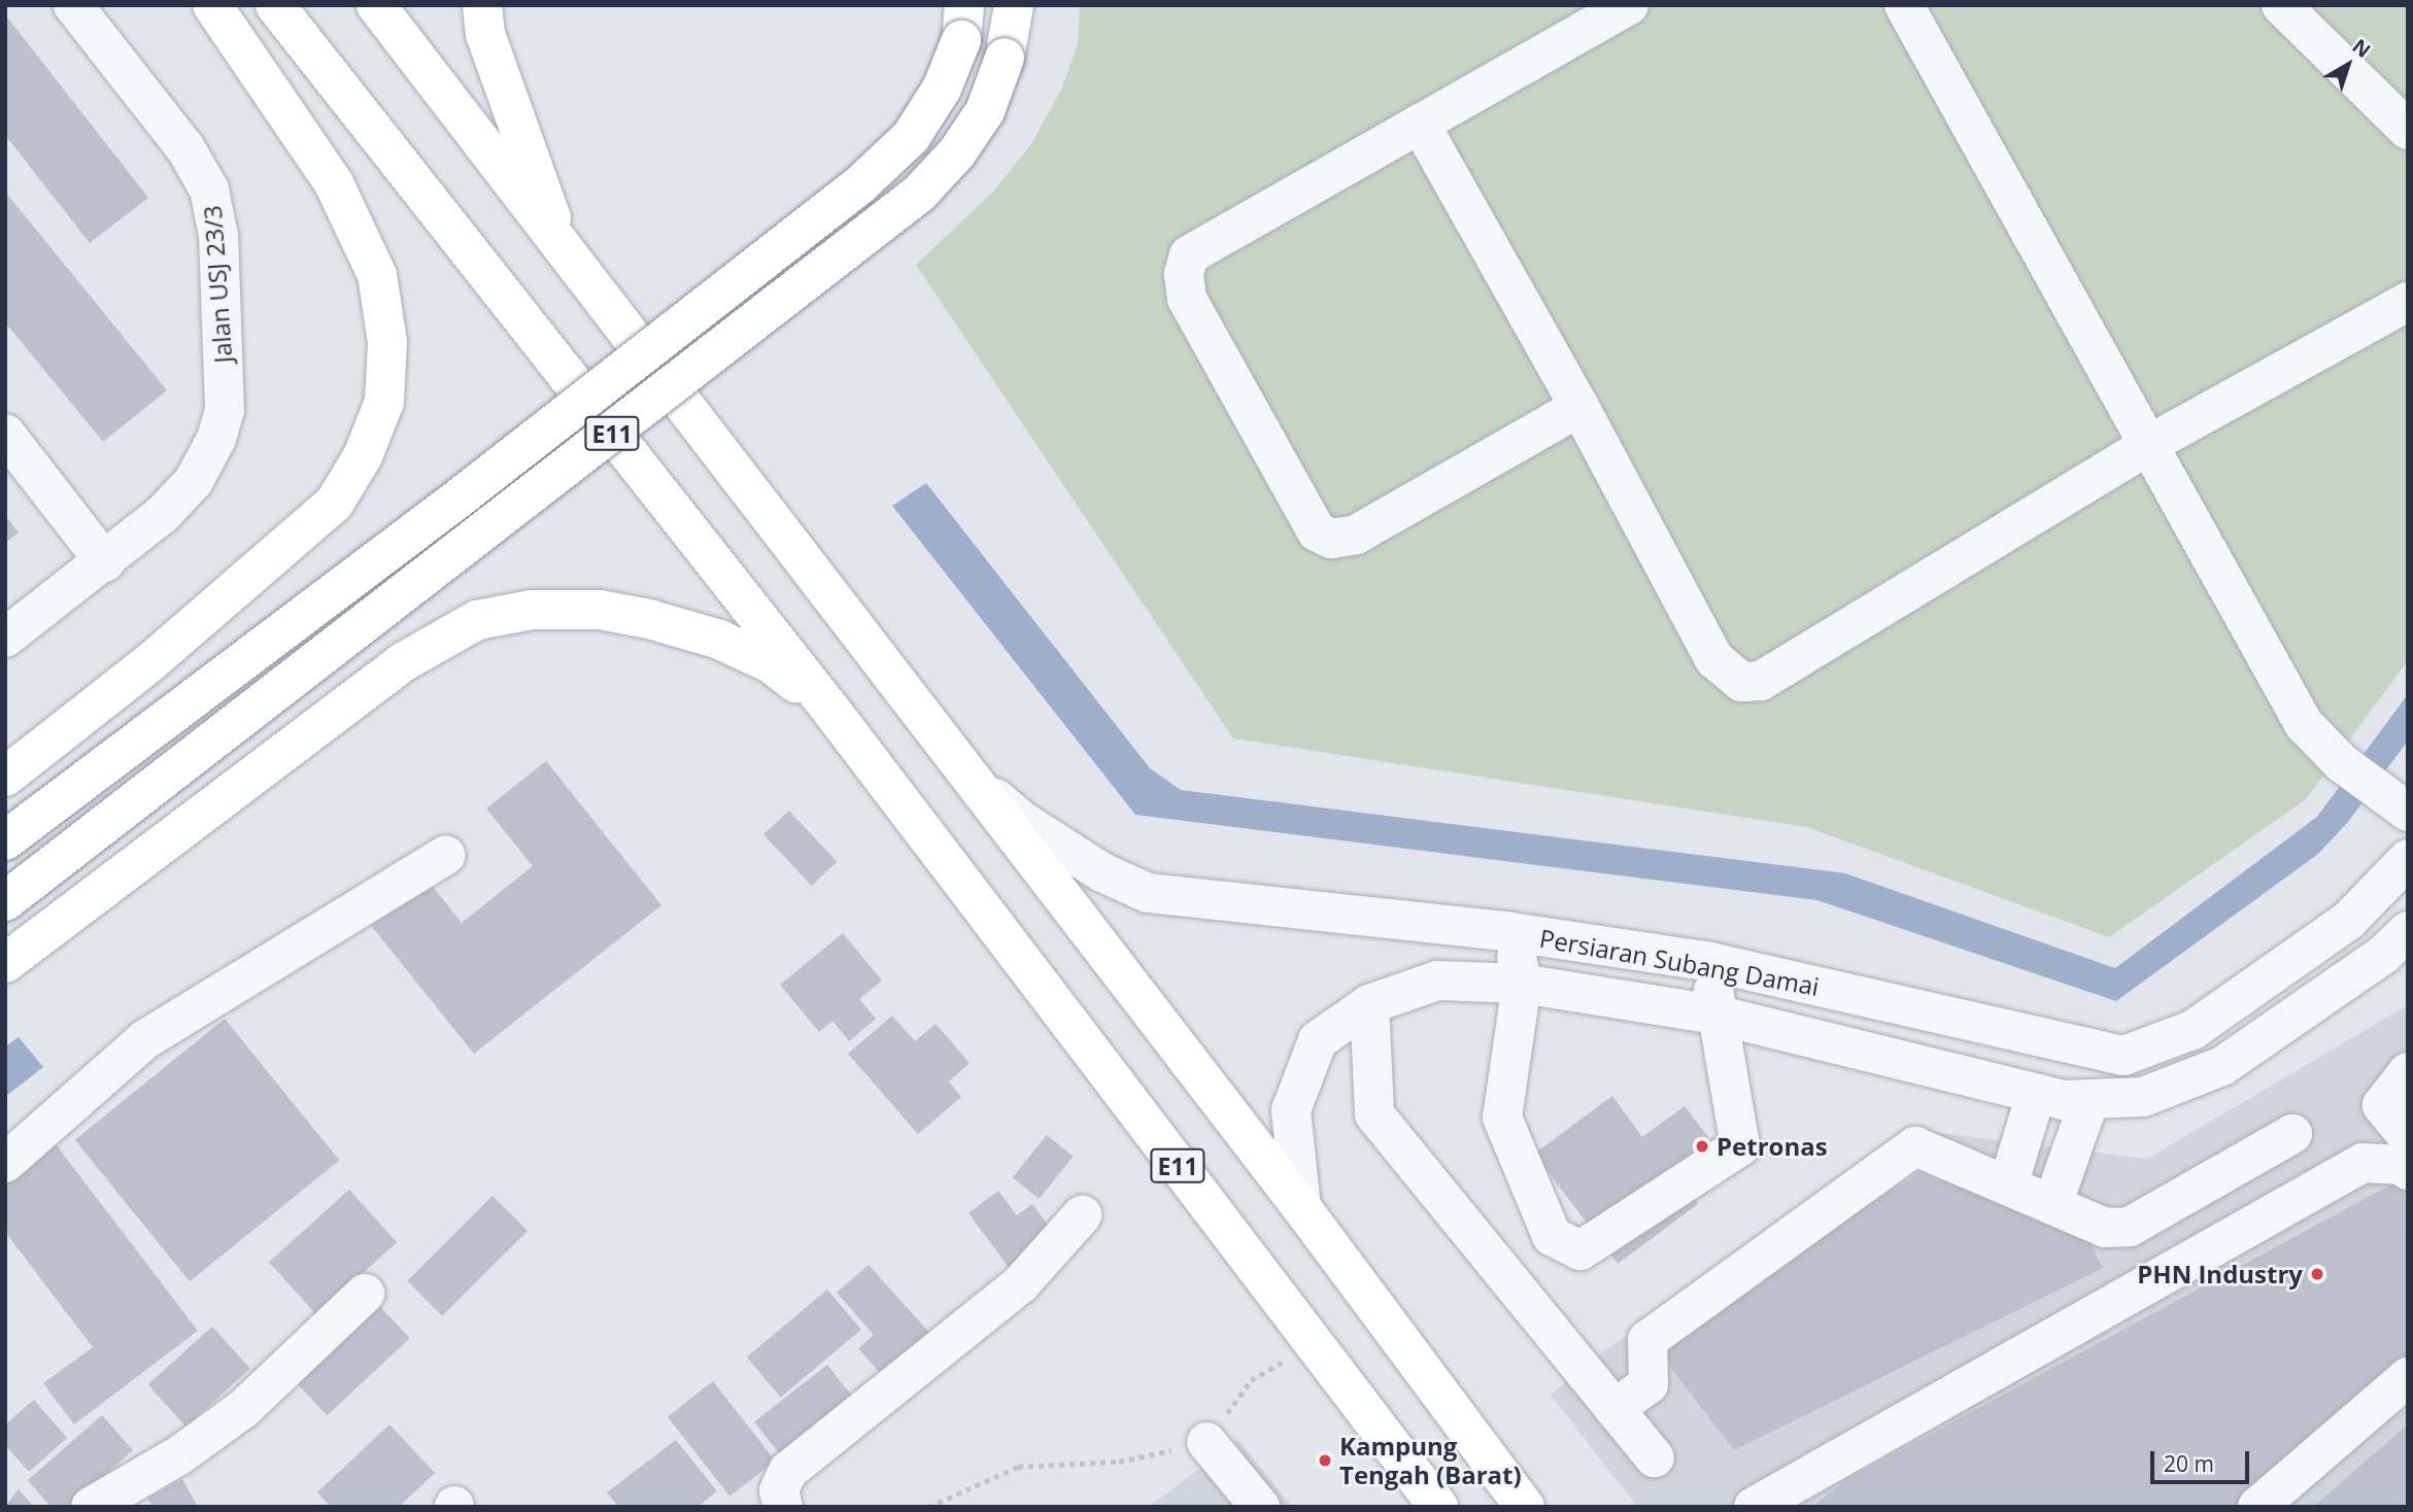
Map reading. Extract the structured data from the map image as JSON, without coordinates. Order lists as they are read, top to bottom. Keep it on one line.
{"streets":{"highway":["E11"],"street":["Jalan USJ 23/3","Persiaran Subang Damai"]},"crossings":[["E11","Persiaran Subang Damai"]],"places":["Petronas","PHN Industry","Kampung Tengah (Barat)"],"scale_bar":"20 m","north":"top right"}
